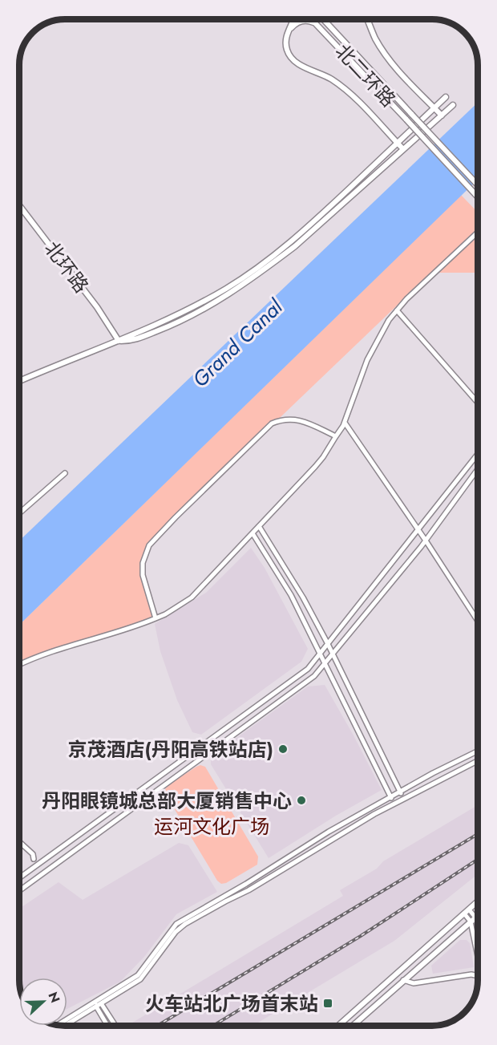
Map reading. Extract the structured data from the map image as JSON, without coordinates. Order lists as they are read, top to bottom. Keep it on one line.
{"streets":{"main road":["北二环路","北环路"]},"water":["Grand Canal"],"parks":["运河文化广场"],"places":{"other":["京茂酒店(丹阳高铁站店)","丹阳眼镜城总部大厦销售中心"],"transit":["火车站北广场首末站"]},"north":"right"}
